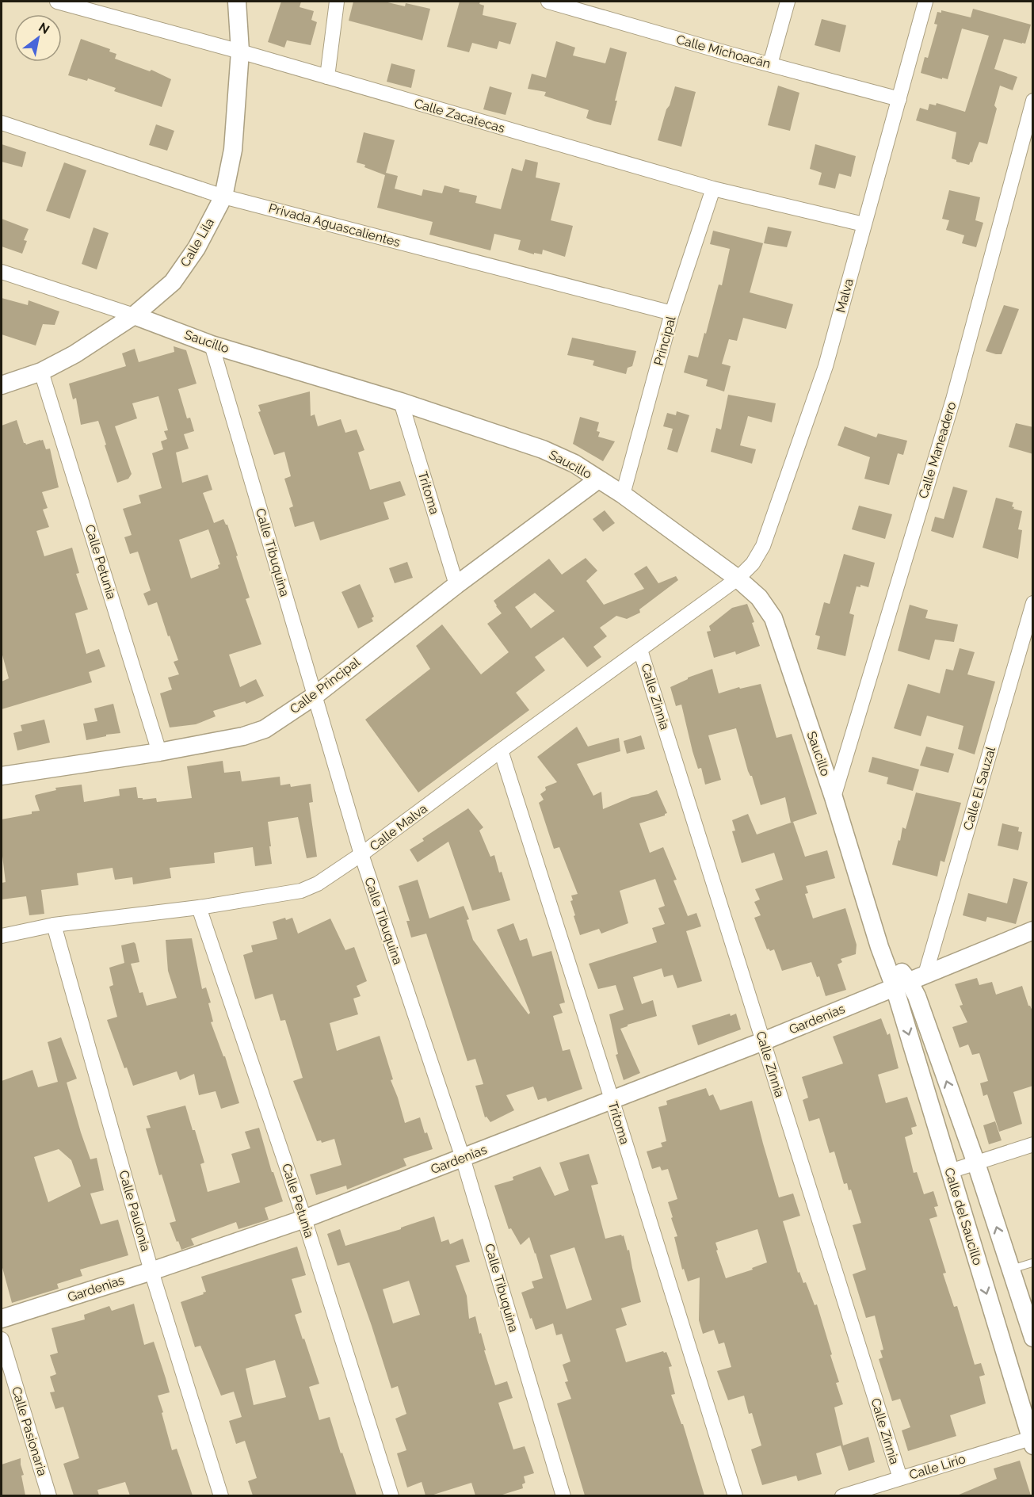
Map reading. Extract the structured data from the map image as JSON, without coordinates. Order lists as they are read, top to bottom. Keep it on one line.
{"streets":{"street":["Calle Michoacán","Calle Zacatecas","Privada Aguascalientes","Calle Lila","Malva","Principal","Saucillo","Calle Maneadero","Tritoma","Calle Tibuquina","Calle Petunia","Calle Principal","Calle Zinnia","Calle El Sauzal","Calle Malva","Gardenias","Calle Paulonia","Calle del Saucillo","Calle Pasionaria","Calle Lirio"]},"crossings":[["Calle Michoacán","Malva"],["Calle Zacatecas","Calle Lila"],["Calle Zacatecas","Malva"],["Calle Zacatecas","Principal"],["Privada Aguascalientes","Calle Lila"],["Privada Aguascalientes","Principal"],["Calle Lila","Saucillo"],["Calle Lila","Calle Petunia"],["Malva","Saucillo"],["Malva","Calle Malva"],["Principal","Saucillo"],["Saucillo","Calle Maneadero"],["Saucillo","Tritoma"],["Saucillo","Calle Tibuquina"],["Saucillo","Calle Principal"],["Saucillo","Calle El Sauzal"],["Saucillo","Calle Malva"],["Saucillo","Gardenias"],["Saucillo","Calle del Saucillo"],["Tritoma","Calle Principal"],["Tritoma","Calle Malva"],["Tritoma","Gardenias"],["Calle Tibuquina","Calle Principal"],["Calle Tibuquina","Calle Malva"],["Calle Tibuquina","Gardenias"],["Calle Petunia","Calle Principal"],["Calle Petunia","Calle Malva"],["Calle Petunia","Gardenias"],["Calle Zinnia","Calle Malva"],["Calle Zinnia","Gardenias"],["Calle Zinnia","Calle Lirio"],["Calle El Sauzal","Gardenias"],["Calle El Sauzal","Calle del Saucillo"],["Calle Malva","Calle Paulonia"],["Gardenias","Calle Paulonia"],["Gardenias","Calle del Saucillo"],["Calle del Saucillo","Calle Lirio"]],"north":"top right"}
